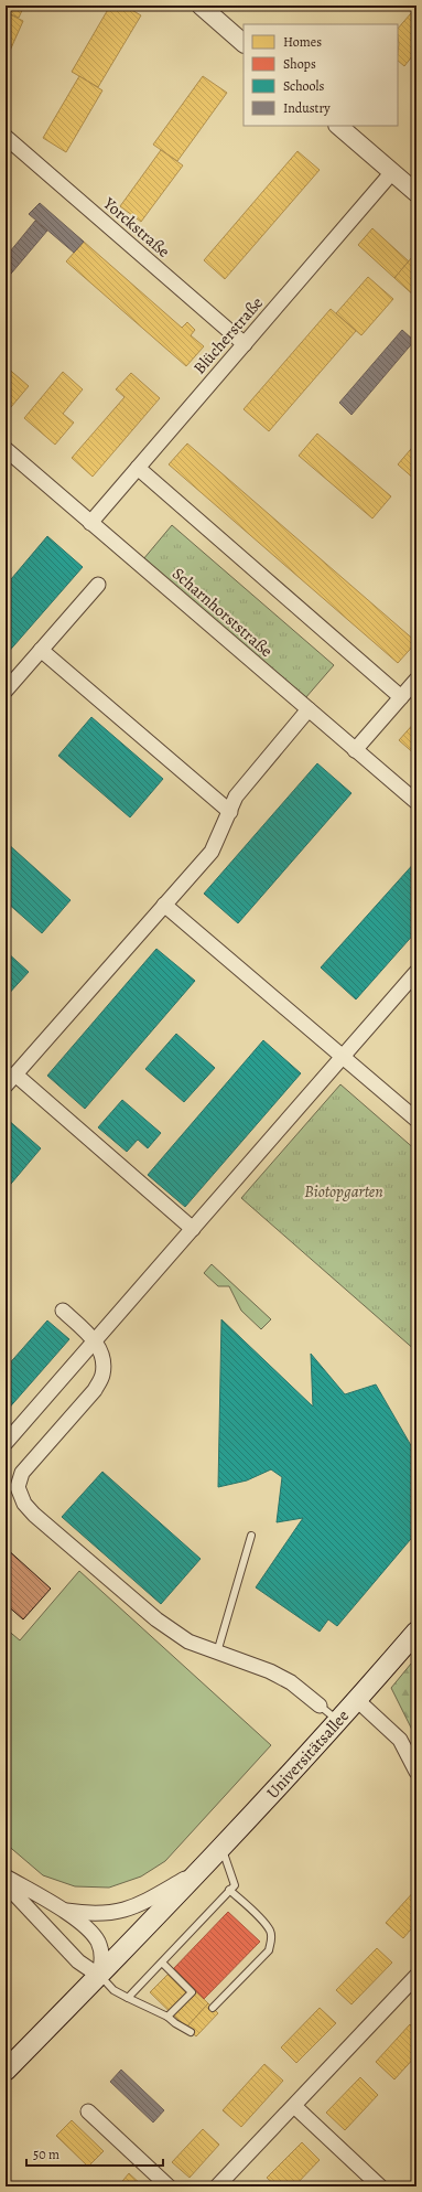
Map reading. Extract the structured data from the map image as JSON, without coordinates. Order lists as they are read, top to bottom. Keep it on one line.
{"streets":{"main road":["Universitätsallee"],"street":["Yorckstraße","Blücherstraße","Scharnhorststraße"]},"crossings":[["Yorckstraße","Blücherstraße"],["Blücherstraße","Scharnhorststraße"]],"parks":["Biotopgarten"],"legend":["Homes","Shops","Schools","Industry"],"scale_bar":"50 m"}
